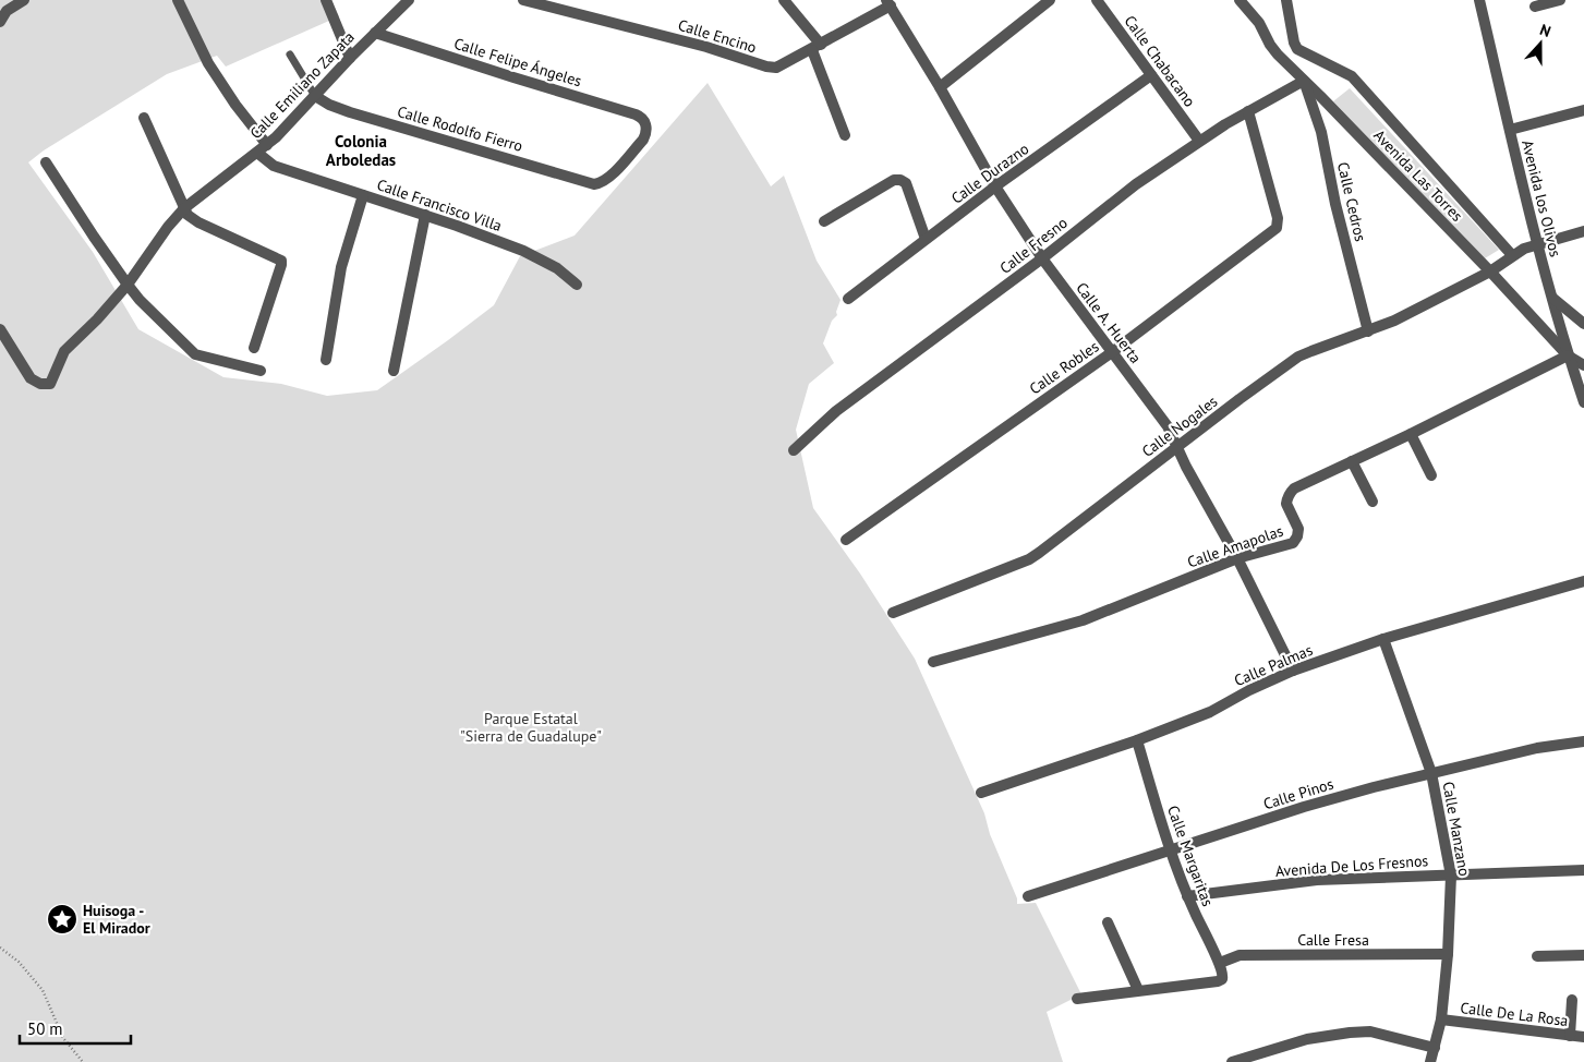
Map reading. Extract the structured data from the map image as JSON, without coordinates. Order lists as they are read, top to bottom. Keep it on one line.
{"streets":{"street":["Calle Encino","Calle Chabacano","Calle Felipe Ángeles","Calle Emiliano Zapata","Calle Rodolfo Fierro","Calle Durazno","Avenida Las Torres","Avenida los Olivos","Calle Cedros","Calle Francisco Villa","Calle Fresno","Calle A. Huerta","Calle Robles","Calle Nogales","Calle Amapolas","Calle Palmas","Calle Pinos","Calle Manzano","Calle Margaritas","Avenida De Los Fresnos","Calle Fresa","Calle De La Rosa"]},"crossings":[["Calle Encino","Calle A. Huerta"],["Calle Chabacano","Calle Durazno"],["Calle Chabacano","Calle Fresno"],["Calle Felipe Ángeles","Calle Emiliano Zapata"],["Calle Felipe Ángeles","Calle Rodolfo Fierro"],["Calle Emiliano Zapata","Calle Rodolfo Fierro"],["Calle Emiliano Zapata","Calle Francisco Villa"],["Calle Durazno","Calle A. Huerta"],["Avenida Las Torres","Avenida los Olivos"],["Avenida Las Torres","Calle Cedros"],["Avenida Las Torres","Calle Fresno"],["Avenida Las Torres","Calle Nogales"],["Avenida Las Torres","Calle Amapolas"],["Avenida los Olivos","Calle Nogales"],["Avenida los Olivos","Calle Amapolas"],["Calle Cedros","Calle Fresno"],["Calle Cedros","Calle Nogales"],["Calle Fresno","Calle A. Huerta"],["Calle Fresno","Calle Robles"],["Calle A. Huerta","Calle Robles"],["Calle A. Huerta","Calle Nogales"],["Calle A. Huerta","Calle Amapolas"],["Calle A. Huerta","Calle Palmas"],["Calle Palmas","Calle Manzano"],["Calle Palmas","Calle Margaritas"],["Calle Pinos","Calle Manzano"],["Calle Pinos","Calle Margaritas"],["Calle Manzano","Avenida De Los Fresnos"],["Calle Manzano","Calle Fresa"],["Calle Manzano","Calle De La Rosa"],["Calle Margaritas","Avenida De Los Fresnos"],["Calle Margaritas","Calle Fresa"]],"districts":["Colonia Arboledas"],"parks":["Parque Estatal \"Sierra de Guadalupe\""],"places":{"place":["Huisoga - El Mirador"]},"scale_bar":"50 m","north":"top"}
